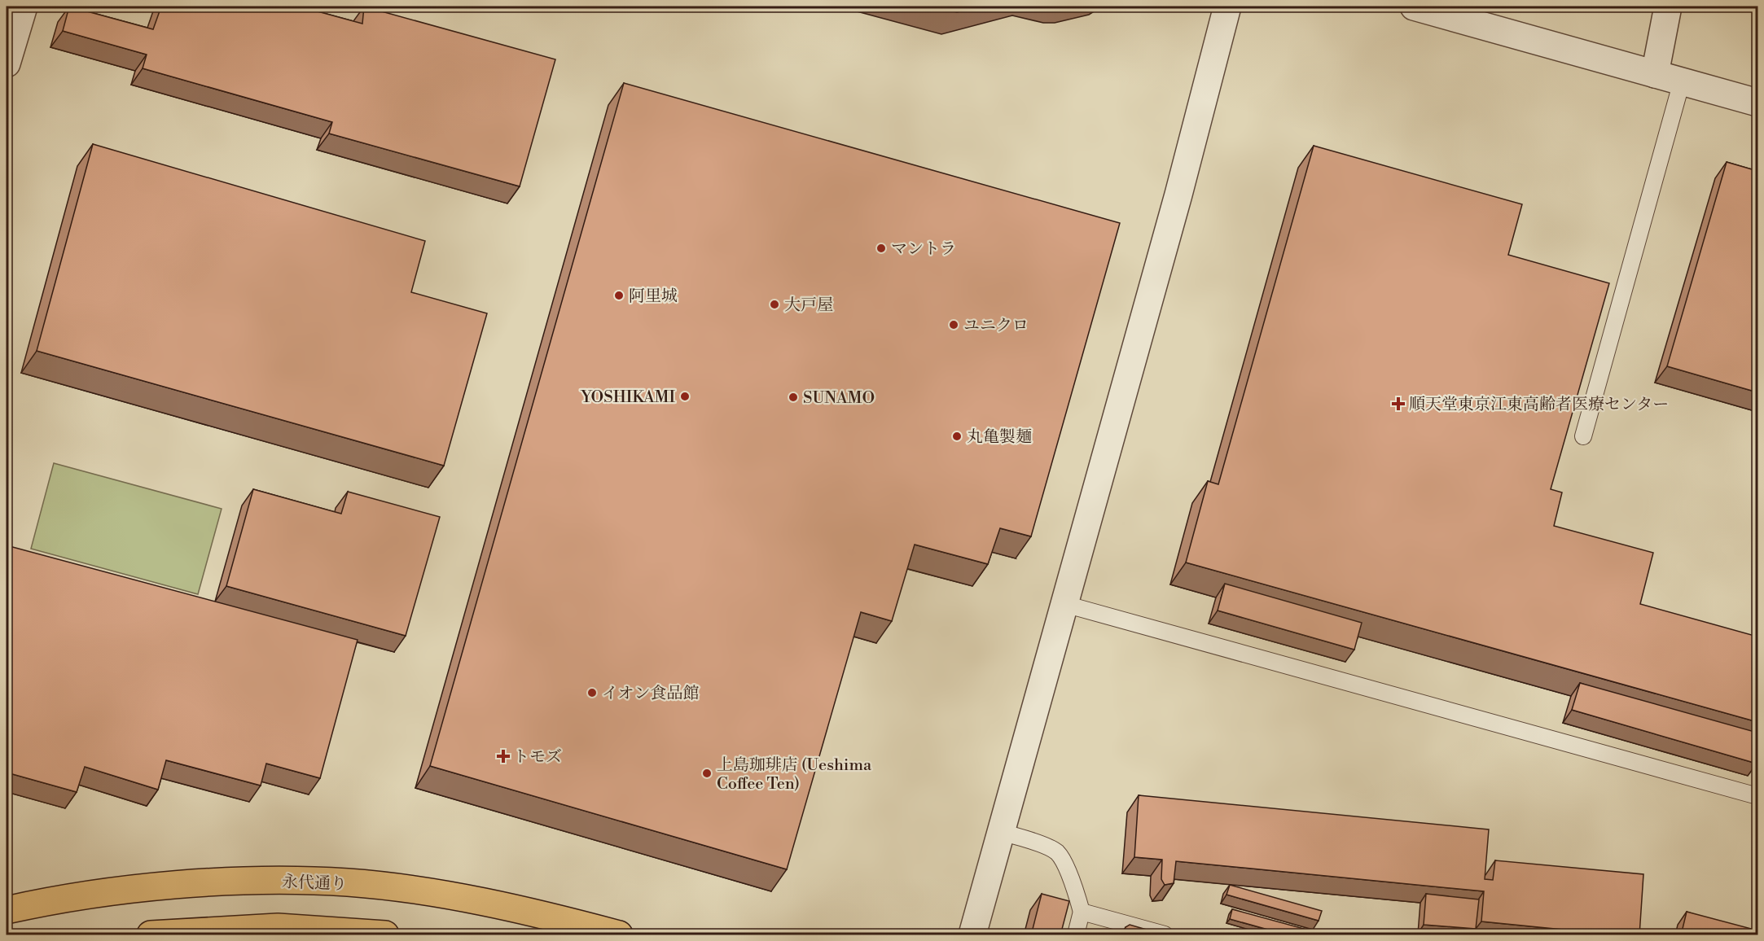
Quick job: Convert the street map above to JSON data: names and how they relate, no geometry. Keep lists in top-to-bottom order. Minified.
{"streets":{"main road":["永代通り"]},"places":{"other":["マントラ","阿里城","大戸屋","ユニクロ","YOSHIKAMI","SUNAMO","丸亀製麺","イオン食品館","上島珈琲店 (Ueshima Coffee Ten)"],"health":["順天堂東京江東高齢者医療センター","トモズ"]}}
